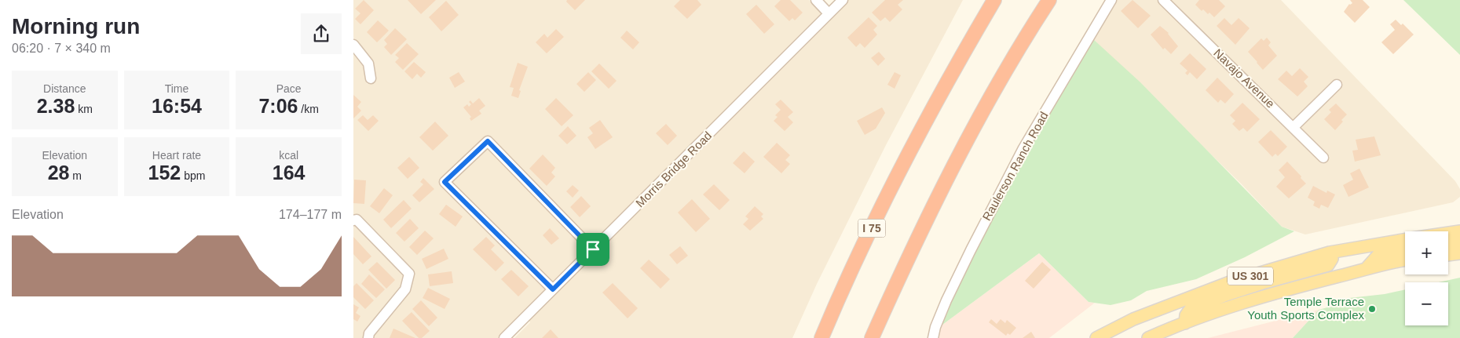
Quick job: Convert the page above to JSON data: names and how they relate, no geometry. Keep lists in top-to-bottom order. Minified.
{"streets":{"highway":["I 75"],"main road":["US 301"],"street":["Navajo Avenue","Raulerson Ranch Road","Morris Bridge Road"]},"places":["Temple Terrace Youth Sports Complex"],"page":{"heading":["Morning run","06:20 · 7 × 340 m"],"stats":[["Distance","2.38 km"],["Time","16:54"],["Pace","7:06 /km"],["Elevation","28 m"],["Heart rate","152 bpm"],["kcal","164"]],"chart":["Elevation","174–177 m"],"map_buttons":["+","−"]}}
